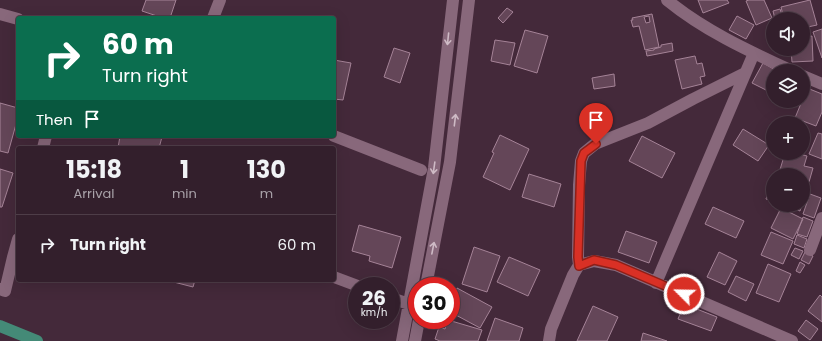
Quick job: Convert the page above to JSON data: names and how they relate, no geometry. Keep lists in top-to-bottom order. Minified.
{"page":{"map_buttons":["+","−"],"turn":["60 m","Turn right"],"then":"Then","eta":["15:18","Arrival","1","min","130","m"],"list":[{"name":"Turn right","value":"60 m"}],"speed":"26 km/h","limit":"30"}}
